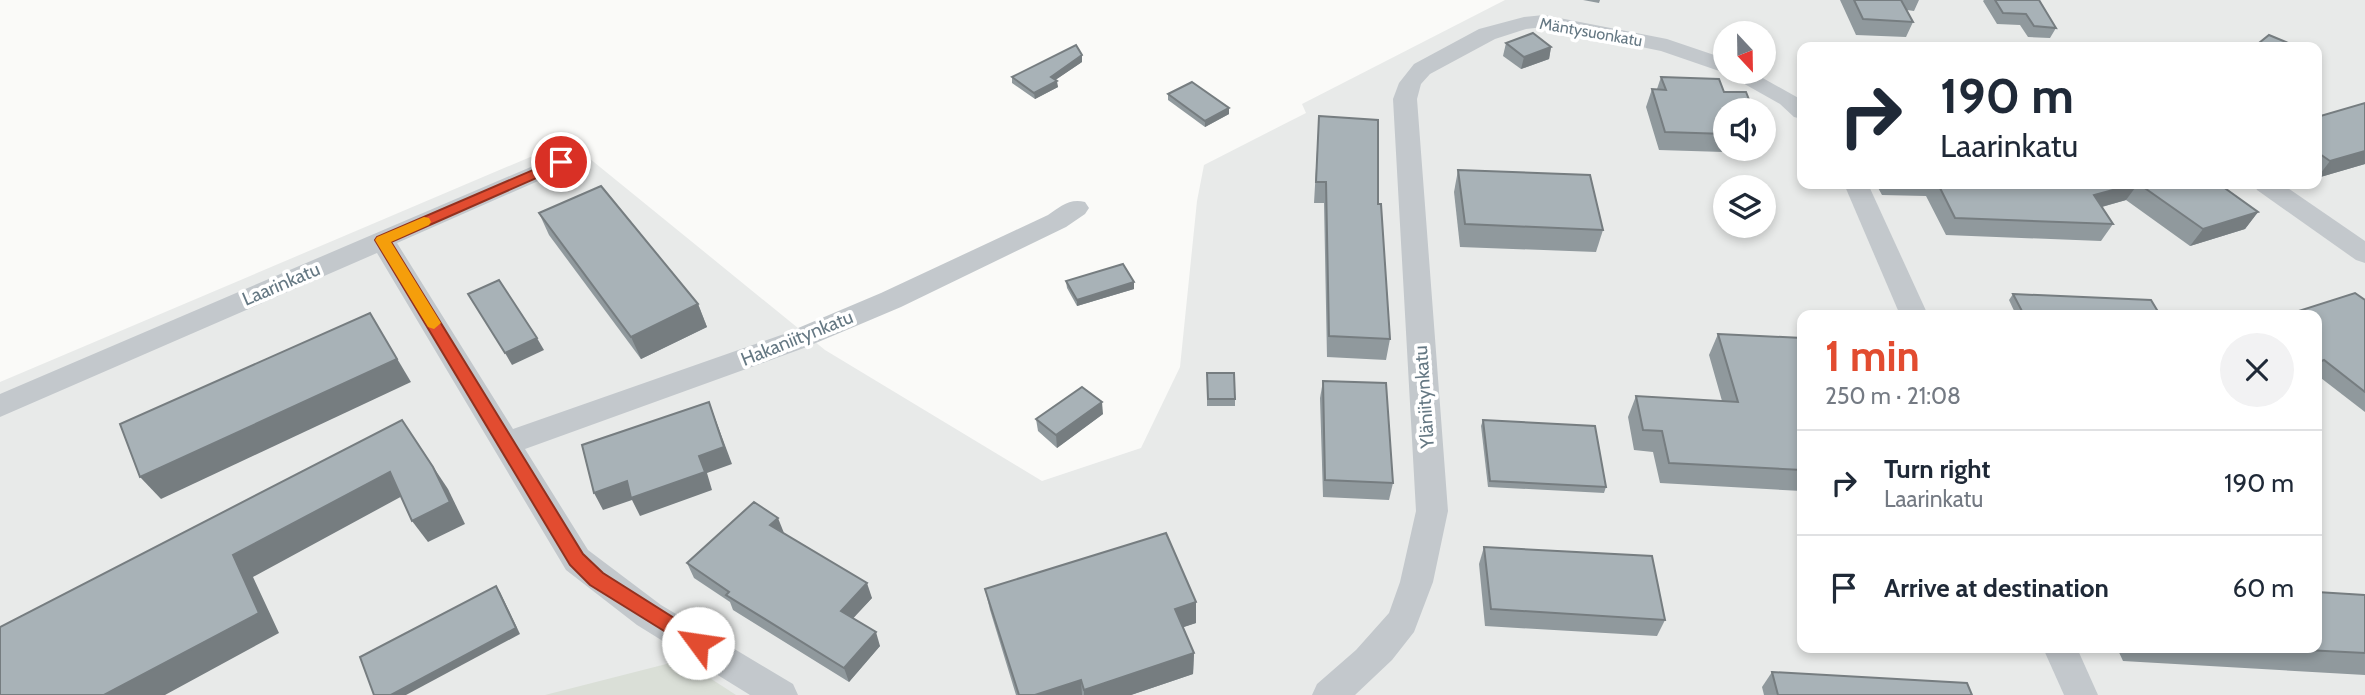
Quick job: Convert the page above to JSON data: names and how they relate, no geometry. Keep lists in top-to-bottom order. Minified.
{"streets":{"street":["Mäntysuonkatu","Laarinkatu","Hakaniitynkatu","Yläniitynkatu"]},"crossings":[["Mäntysuonkatu","Yläniitynkatu"]],"north":"bottom","page":{"turn":["190 m","Laarinkatu"],"heading":["1 min","250 m · 21:08"],"list":[{"name":"Turn right","note":"Laarinkatu","value":"190 m"},{"name":"Arrive at destination","value":"60 m"}]}}
